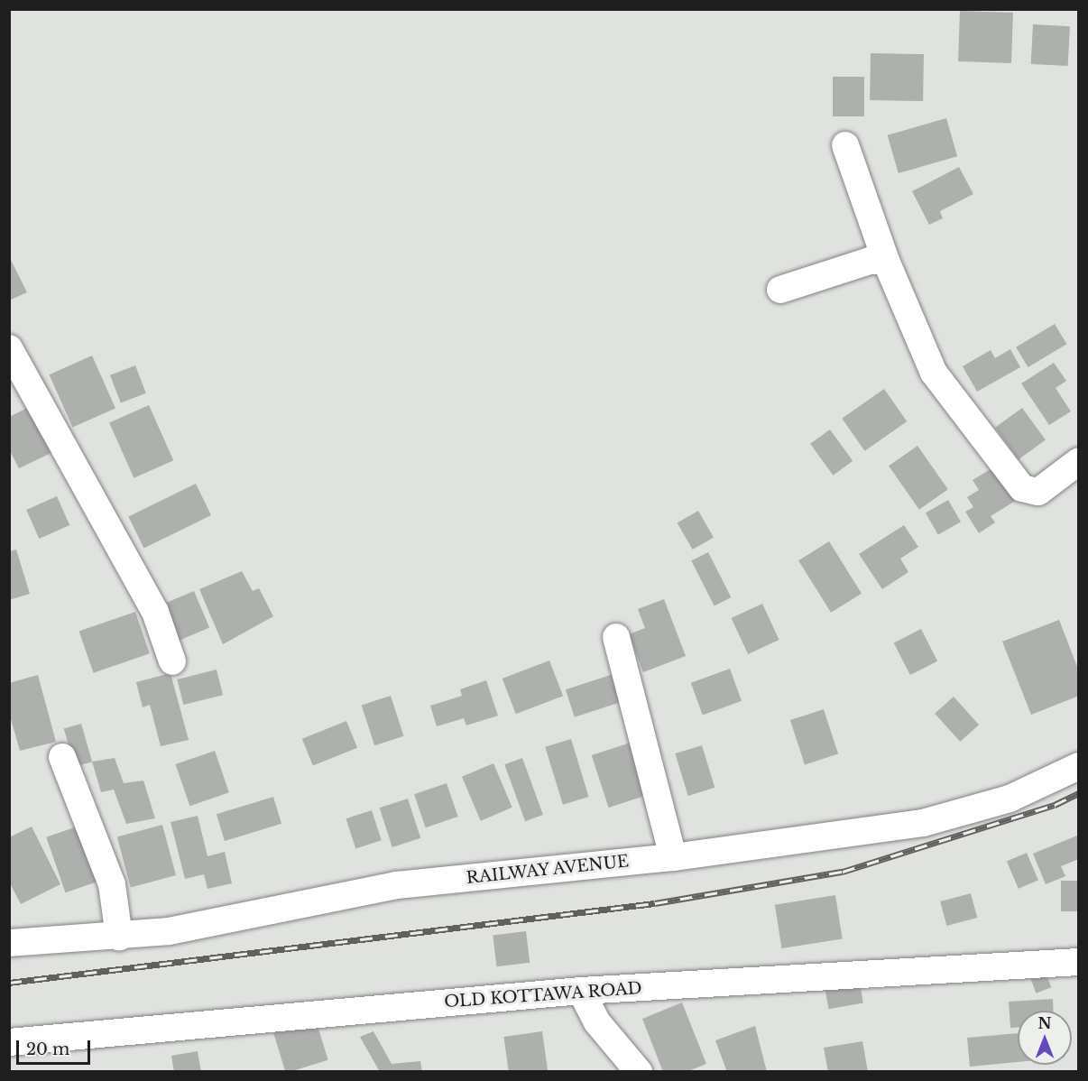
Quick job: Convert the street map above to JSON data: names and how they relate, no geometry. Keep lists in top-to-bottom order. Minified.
{"streets":{"street":["RAILWAY AVENUE","OLD KOTTAWA ROAD"]},"scale_bar":"20 m","north":"top"}
